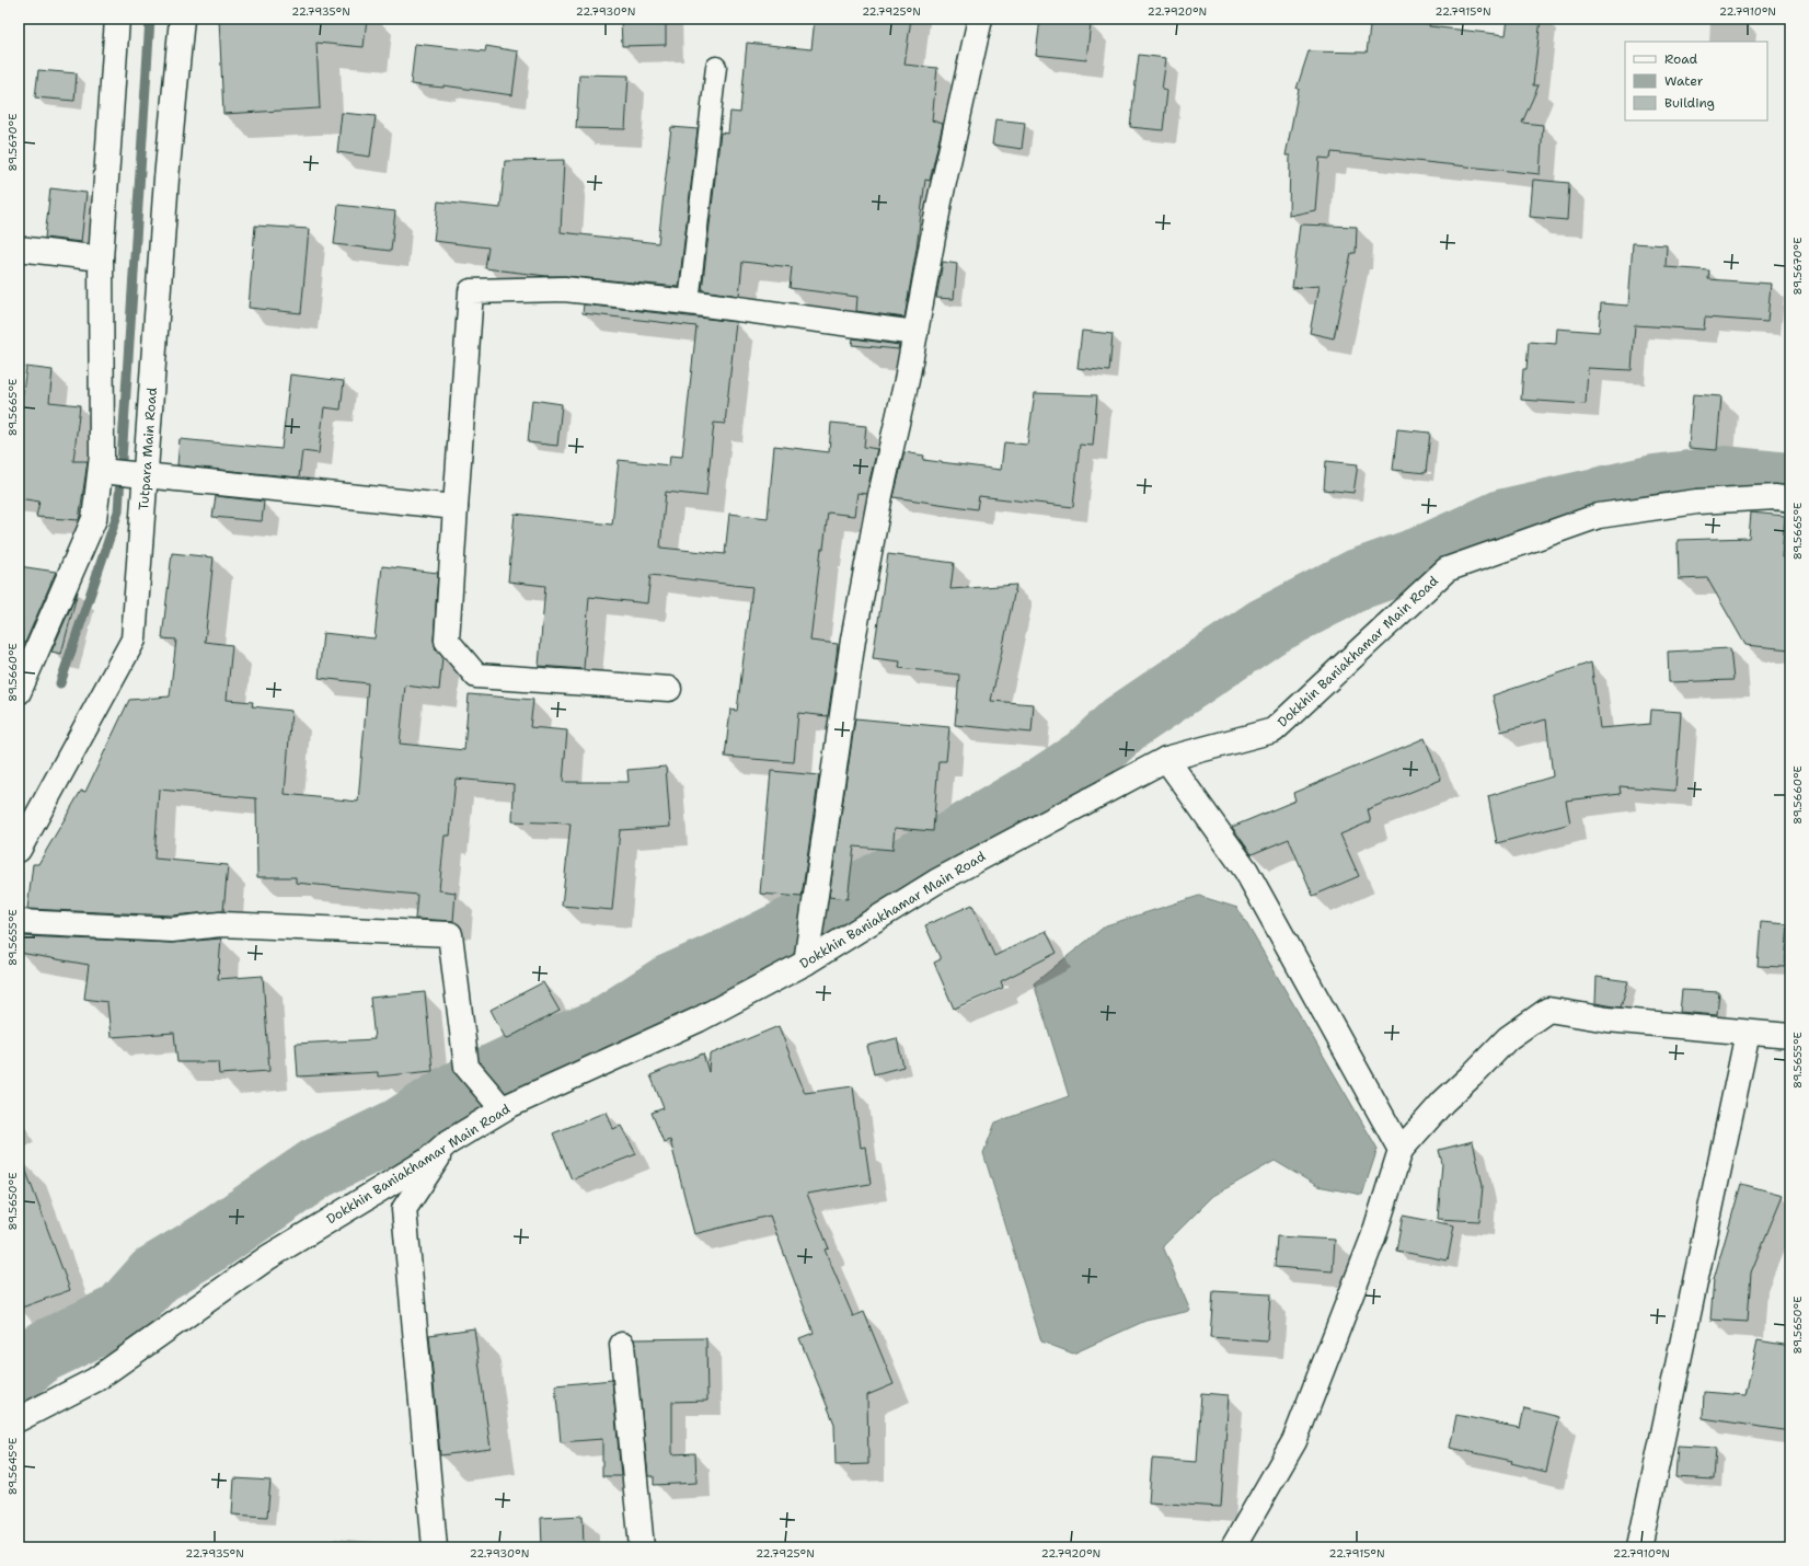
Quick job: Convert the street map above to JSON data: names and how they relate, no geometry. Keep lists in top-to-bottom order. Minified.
{"streets":{"street":["Tutpara Main Road","Dokkhin Baniakhamar Main Road"]},"legend":["Road","Water","Building"],"coordinates":["22.7935°N","22.7930°N","22.7925°N","22.7920°N","22.7915°N","22.7910°N","89.5670°E","89.5665°E","89.5660°E","89.5655°E","89.5650°E","89.5645°E"]}
